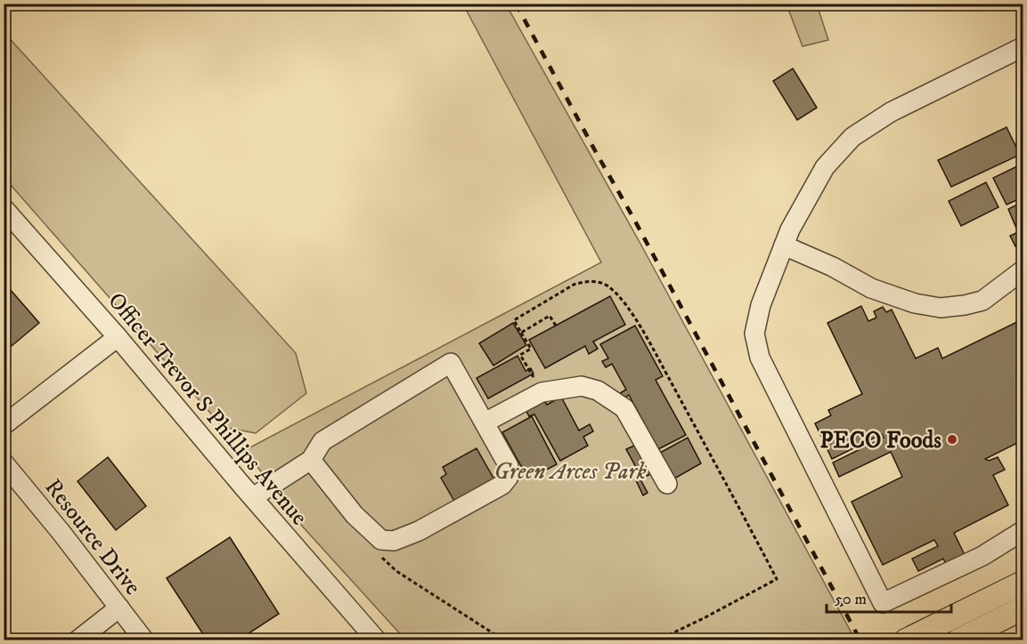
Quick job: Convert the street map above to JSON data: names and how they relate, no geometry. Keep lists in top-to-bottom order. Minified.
{"streets":{"street":["Officer Trevor S Phillips Avenue","Resource Drive"]},"parks":["Green Arces Park"],"places":["PECO Foods"],"scale_bar":"50 m"}
